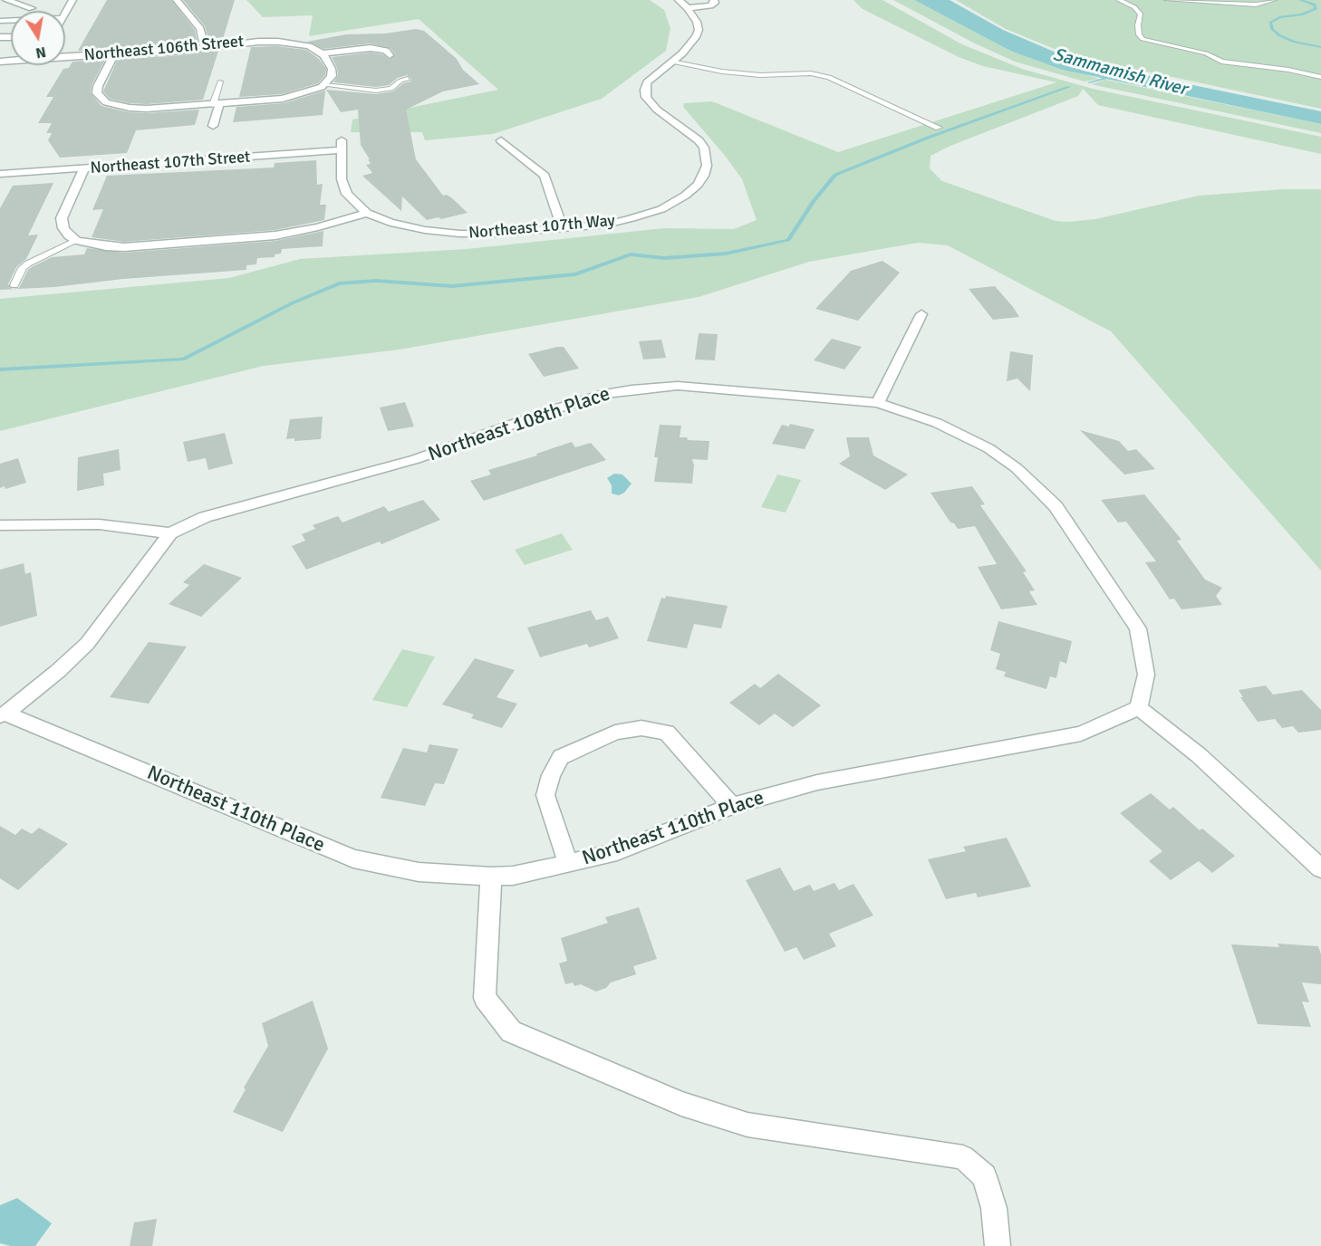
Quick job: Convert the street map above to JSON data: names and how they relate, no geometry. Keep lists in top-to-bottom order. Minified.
{"streets":{"street":["Northeast 106th Street","Northeast 107th Street","Northeast 107th Way","Northeast 108th Place","Northeast 110th Place"]},"crossings":[["Northeast 107th Street","Northeast 107th Way"],["Northeast 108th Place","Northeast 110th Place"]],"water":["Sammamish River"],"north":"bottom"}
